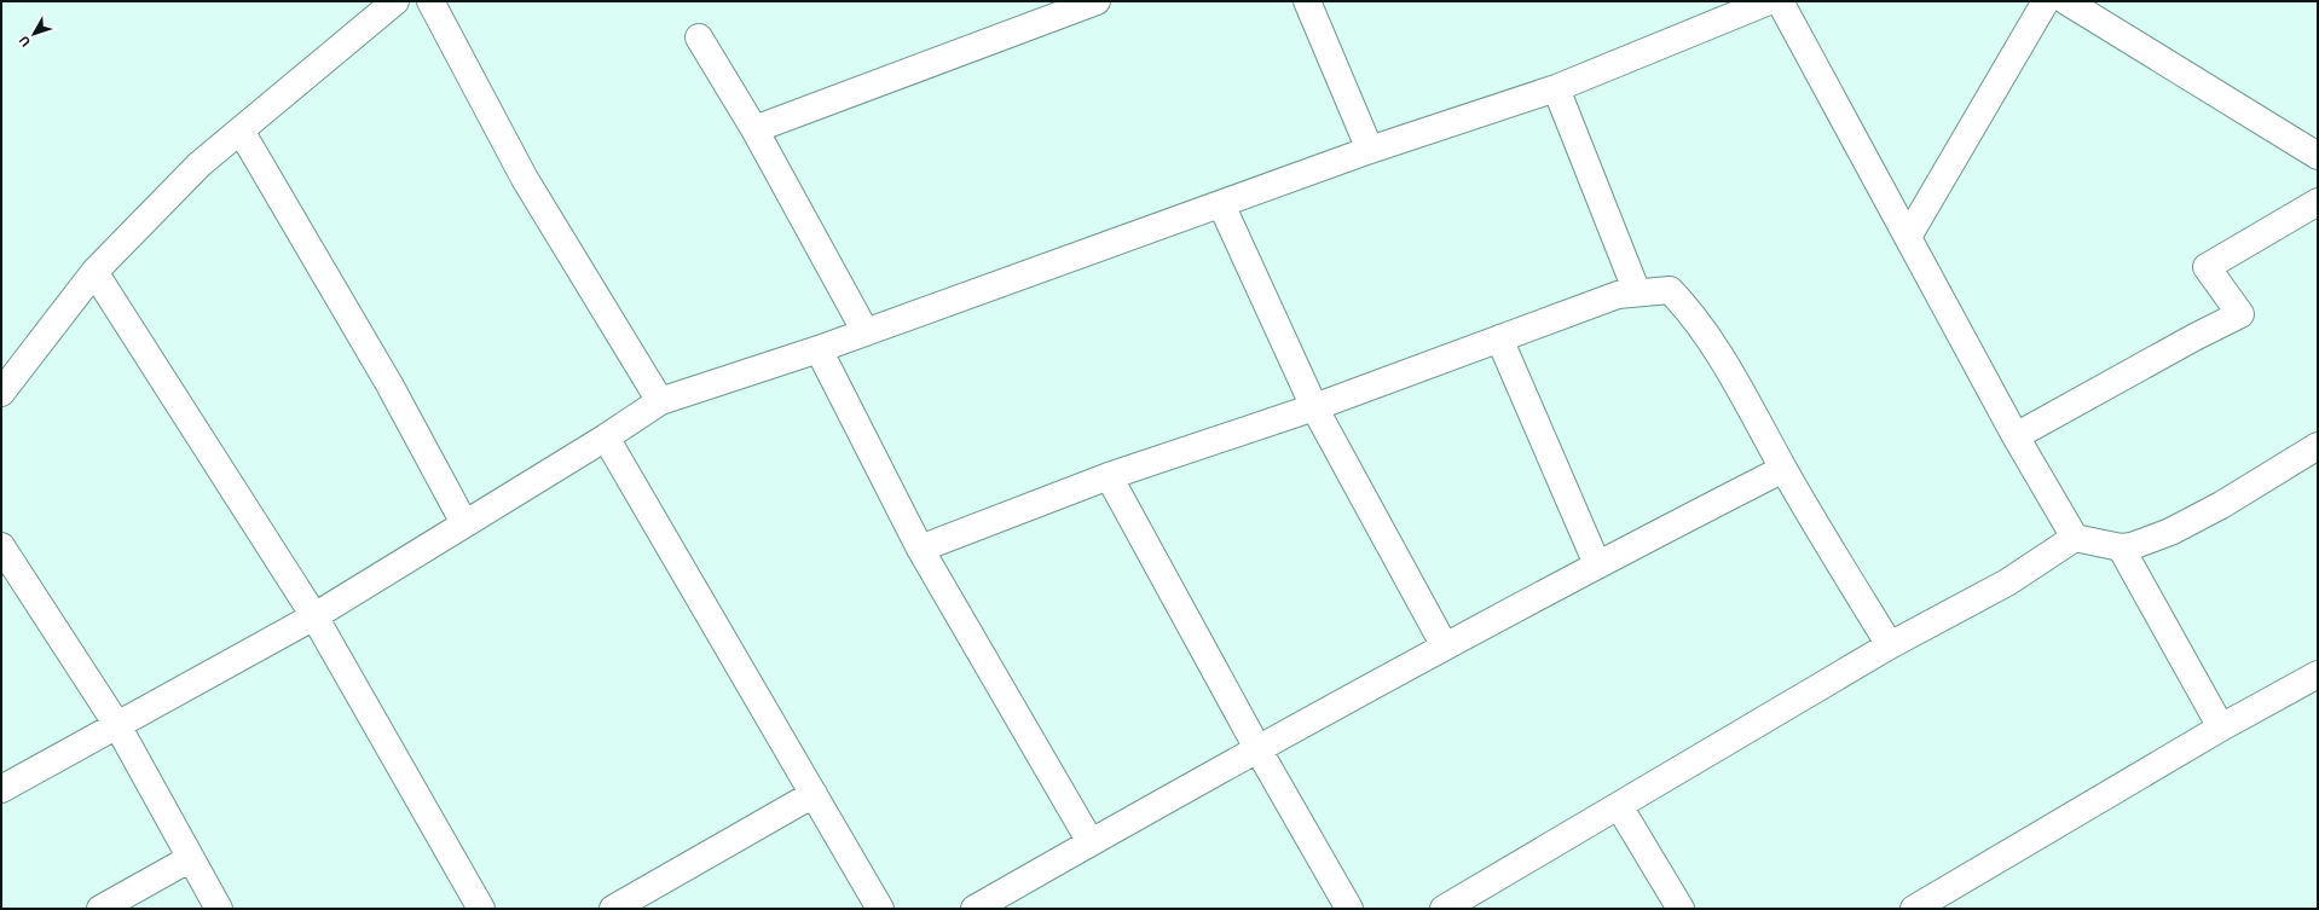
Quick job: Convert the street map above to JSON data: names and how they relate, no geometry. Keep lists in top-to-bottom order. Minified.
{"north":"bottom left"}
